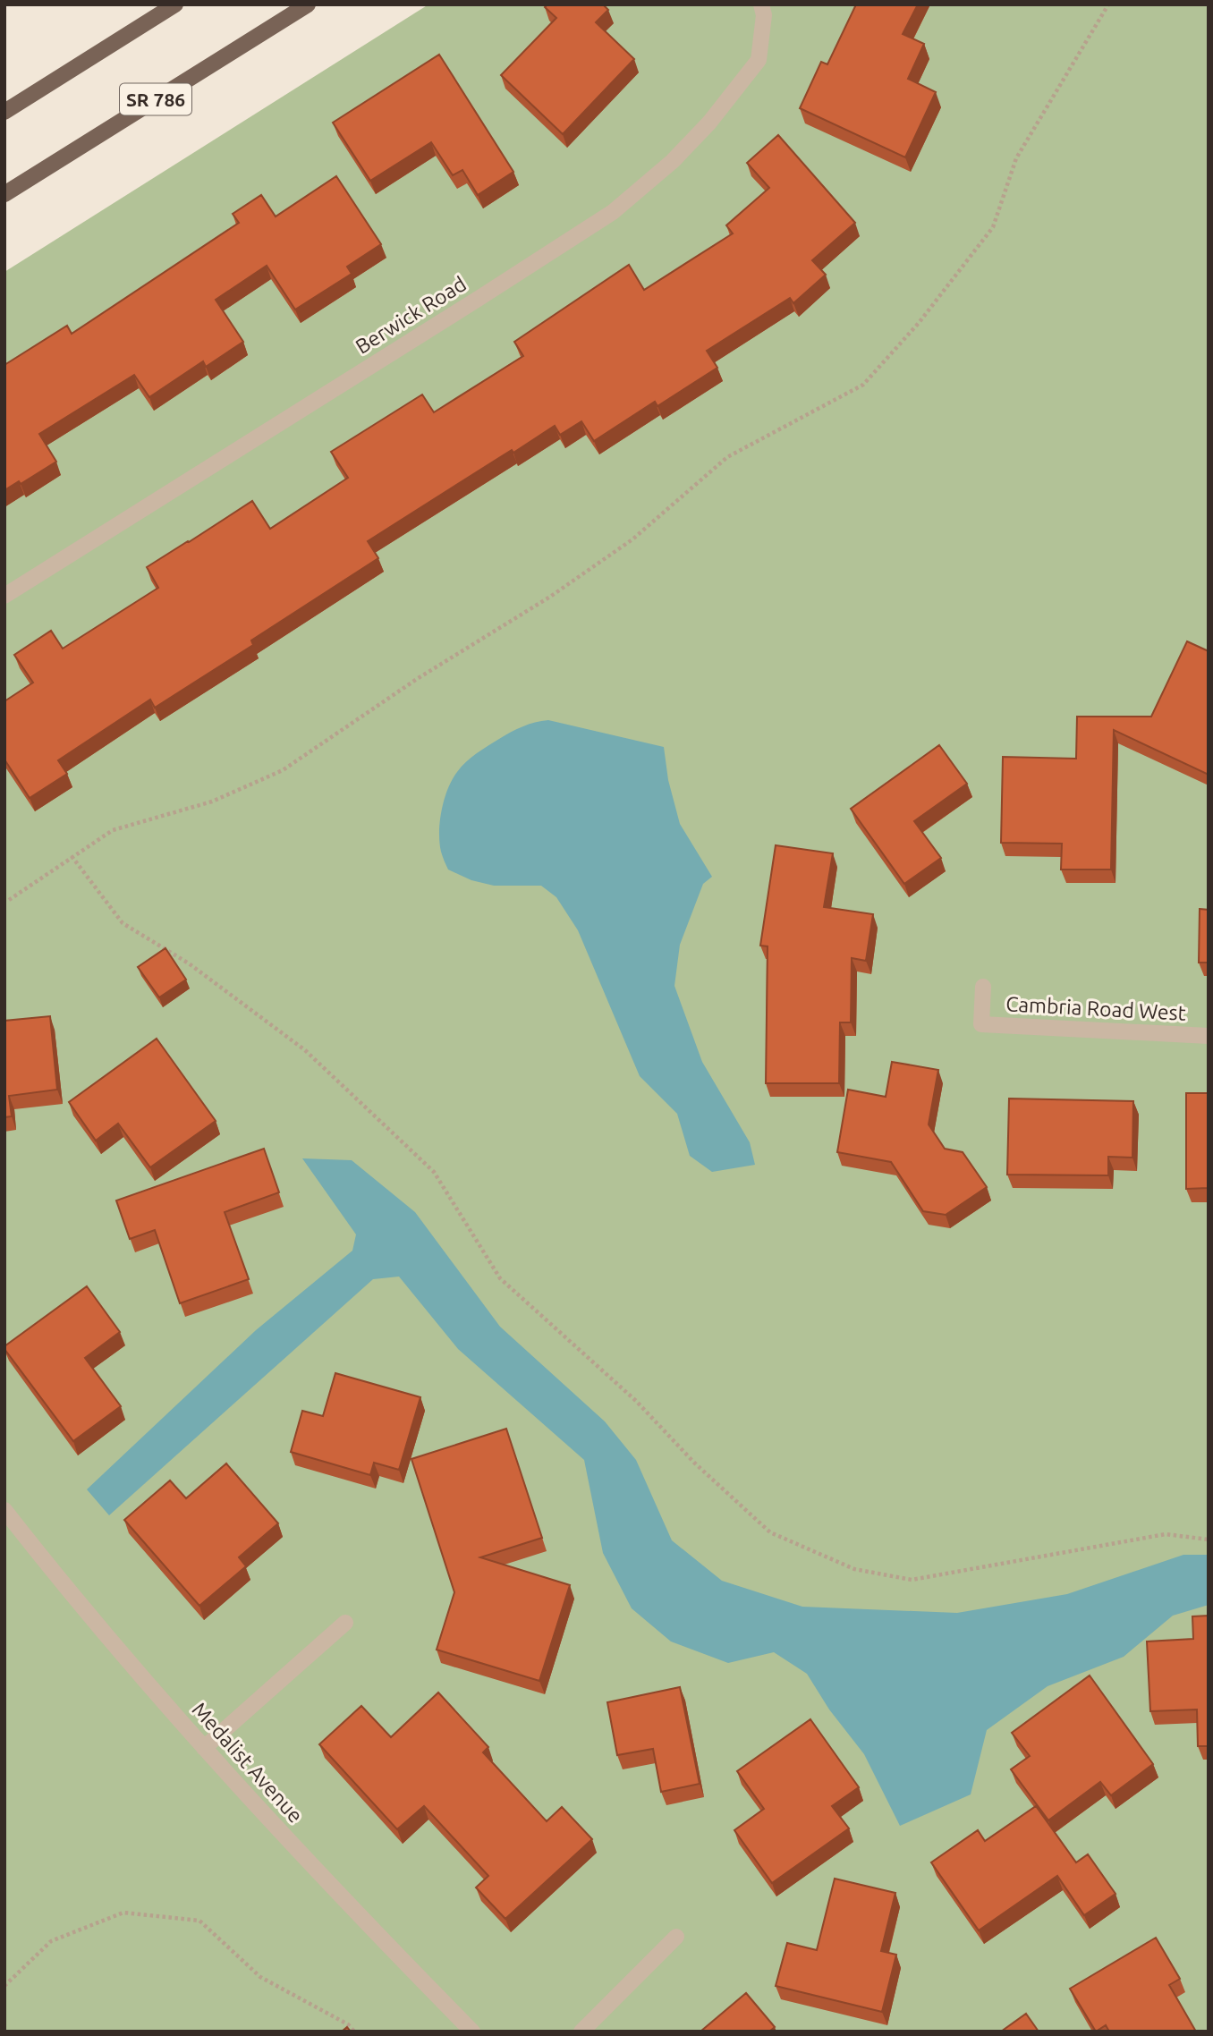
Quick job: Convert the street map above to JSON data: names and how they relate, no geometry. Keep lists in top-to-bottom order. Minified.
{"streets":{"main road":["SR 786"],"street":["Berwick Road","Cambria Road West","Medalist Avenue"]}}
